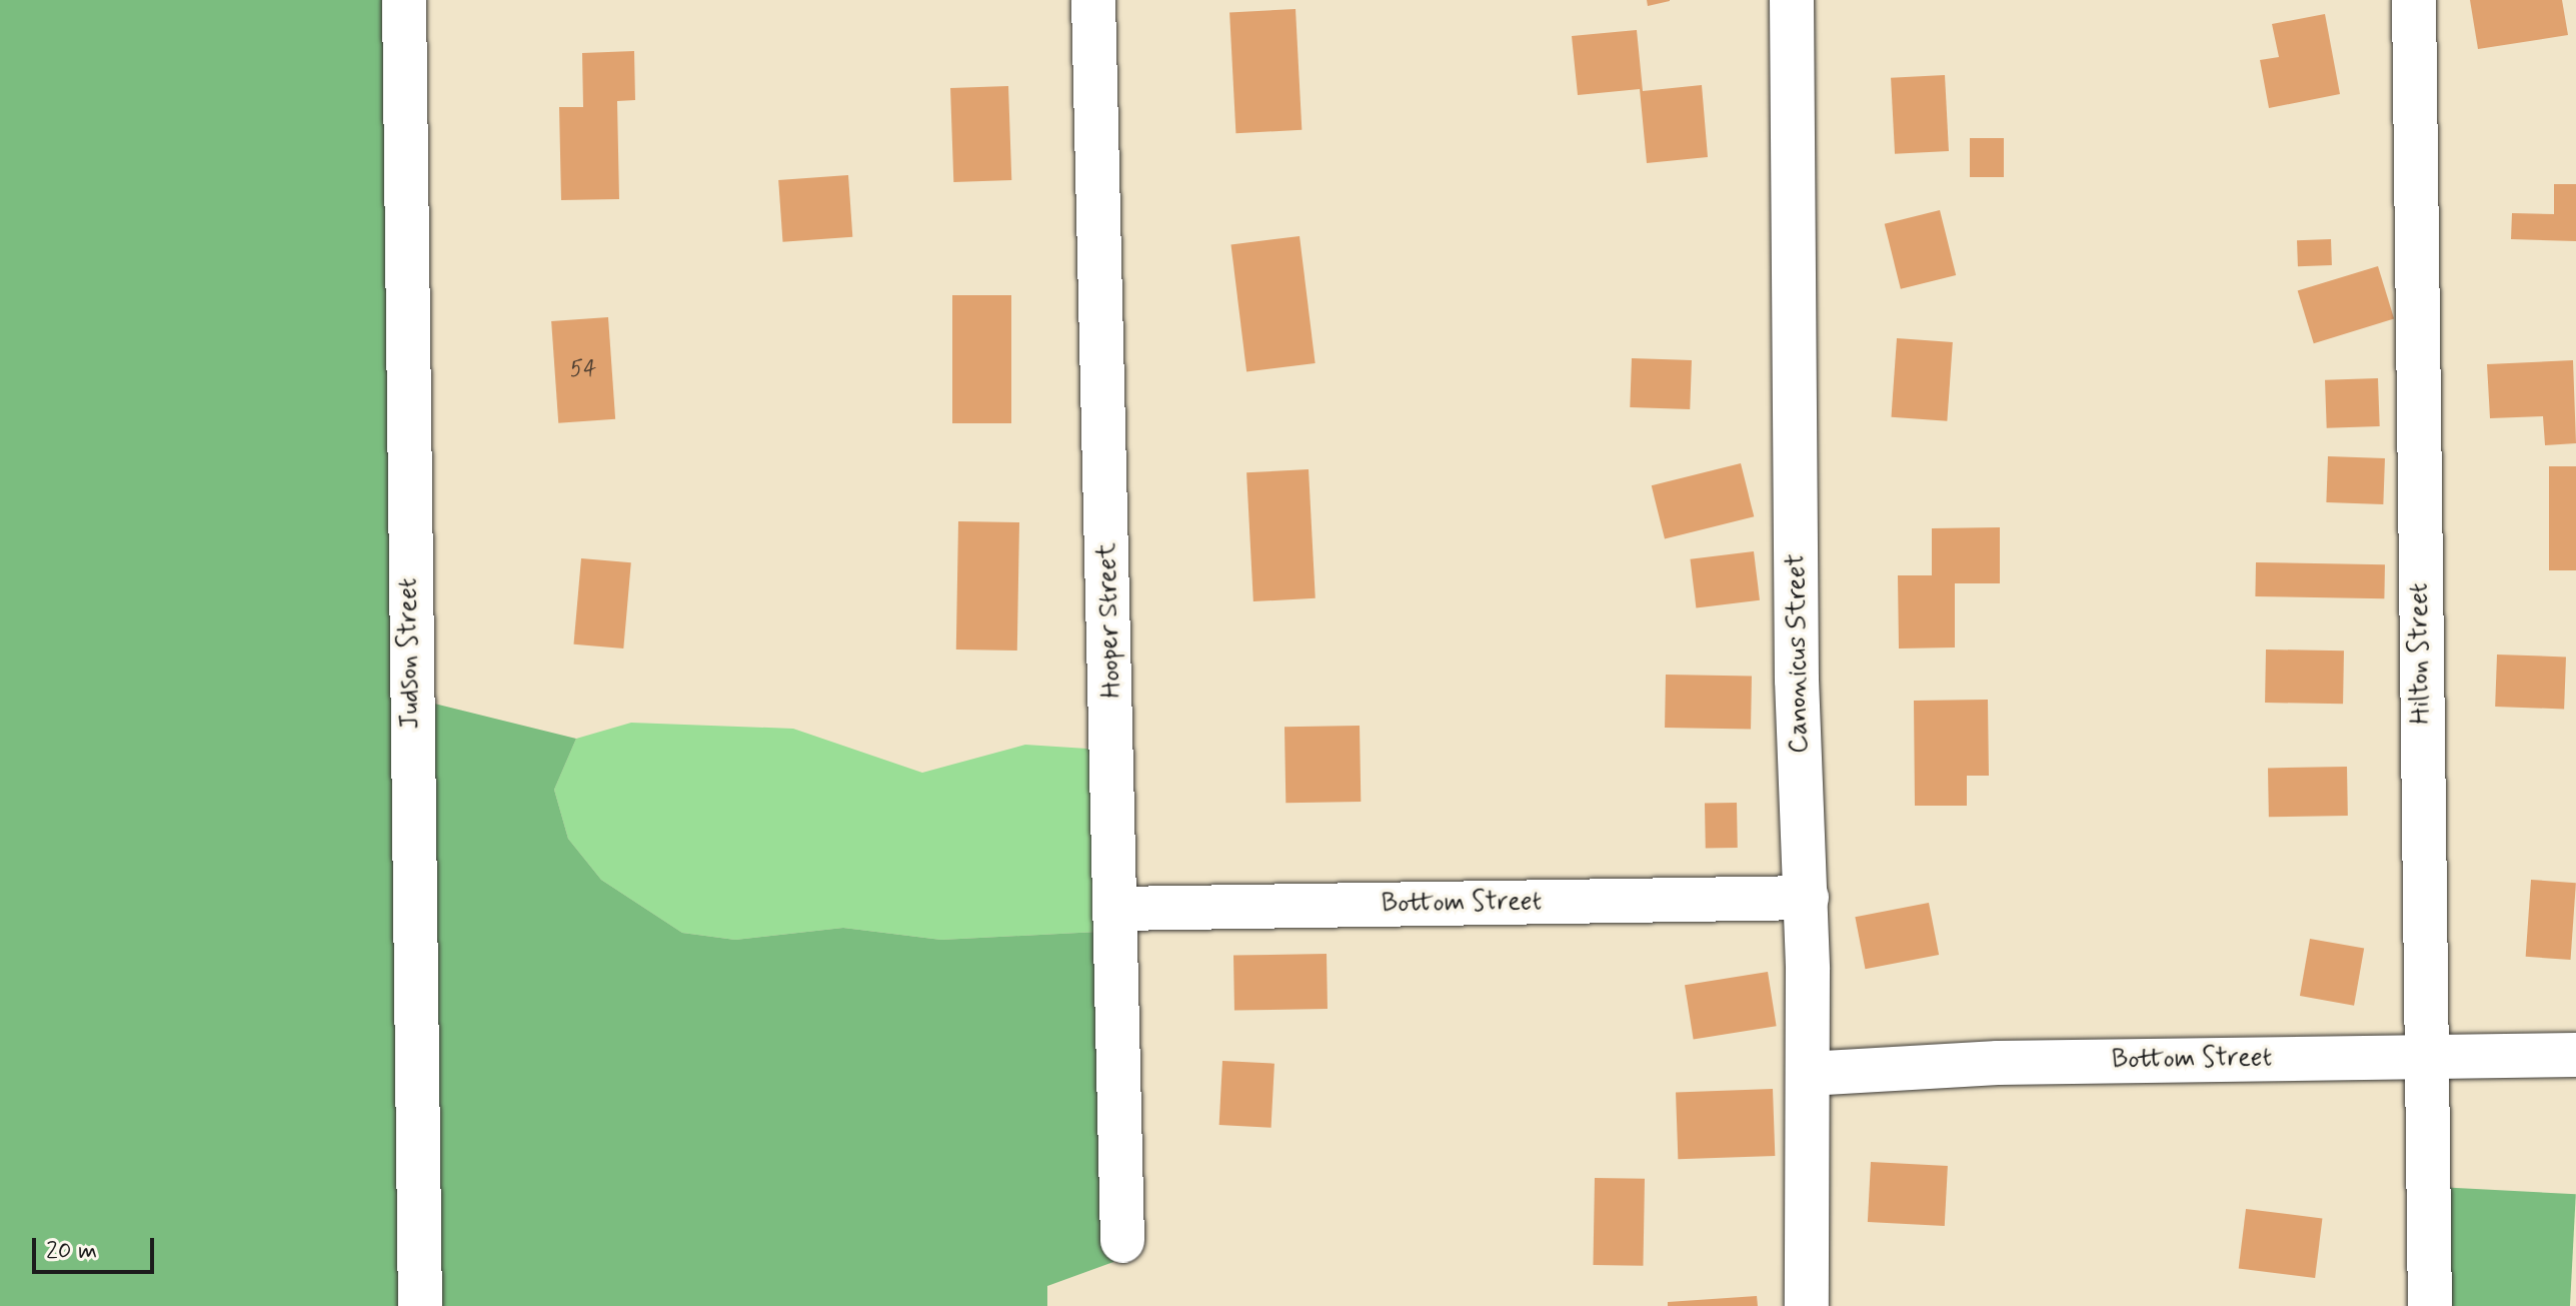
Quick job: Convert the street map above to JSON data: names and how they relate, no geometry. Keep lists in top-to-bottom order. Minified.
{"streets":{"street":["Hooper Street","Judson Street","Canonicus Street","Hilton Street","Bottom Street"]},"crossings":[["Hooper Street","Bottom Street"],["Canonicus Street","Bottom Street"],["Hilton Street","Bottom Street"]],"house_numbers":["54"],"scale_bar":"20 m"}
